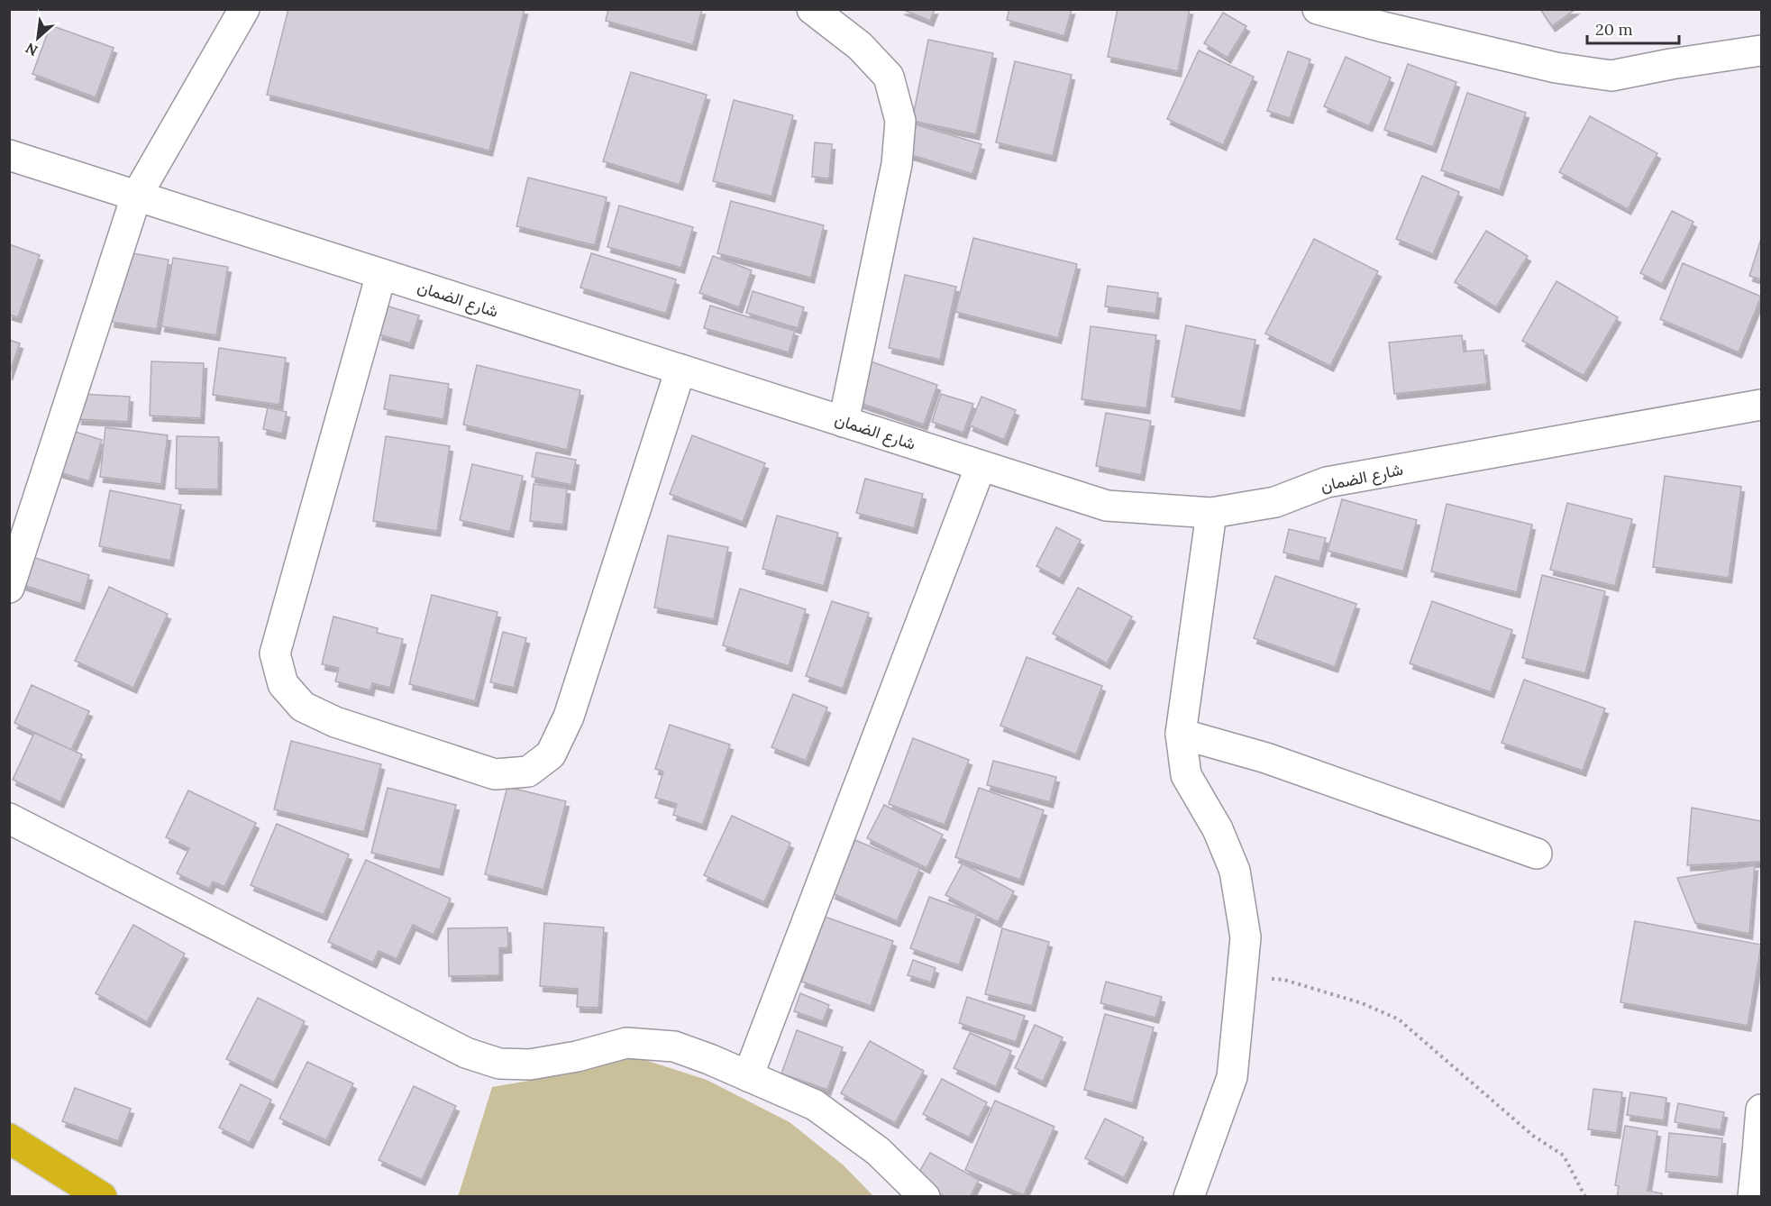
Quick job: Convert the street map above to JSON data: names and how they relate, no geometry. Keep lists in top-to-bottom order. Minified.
{"streets":{"street":["شارع الضمان"]},"scale_bar":"20 m","north":"bottom left"}
